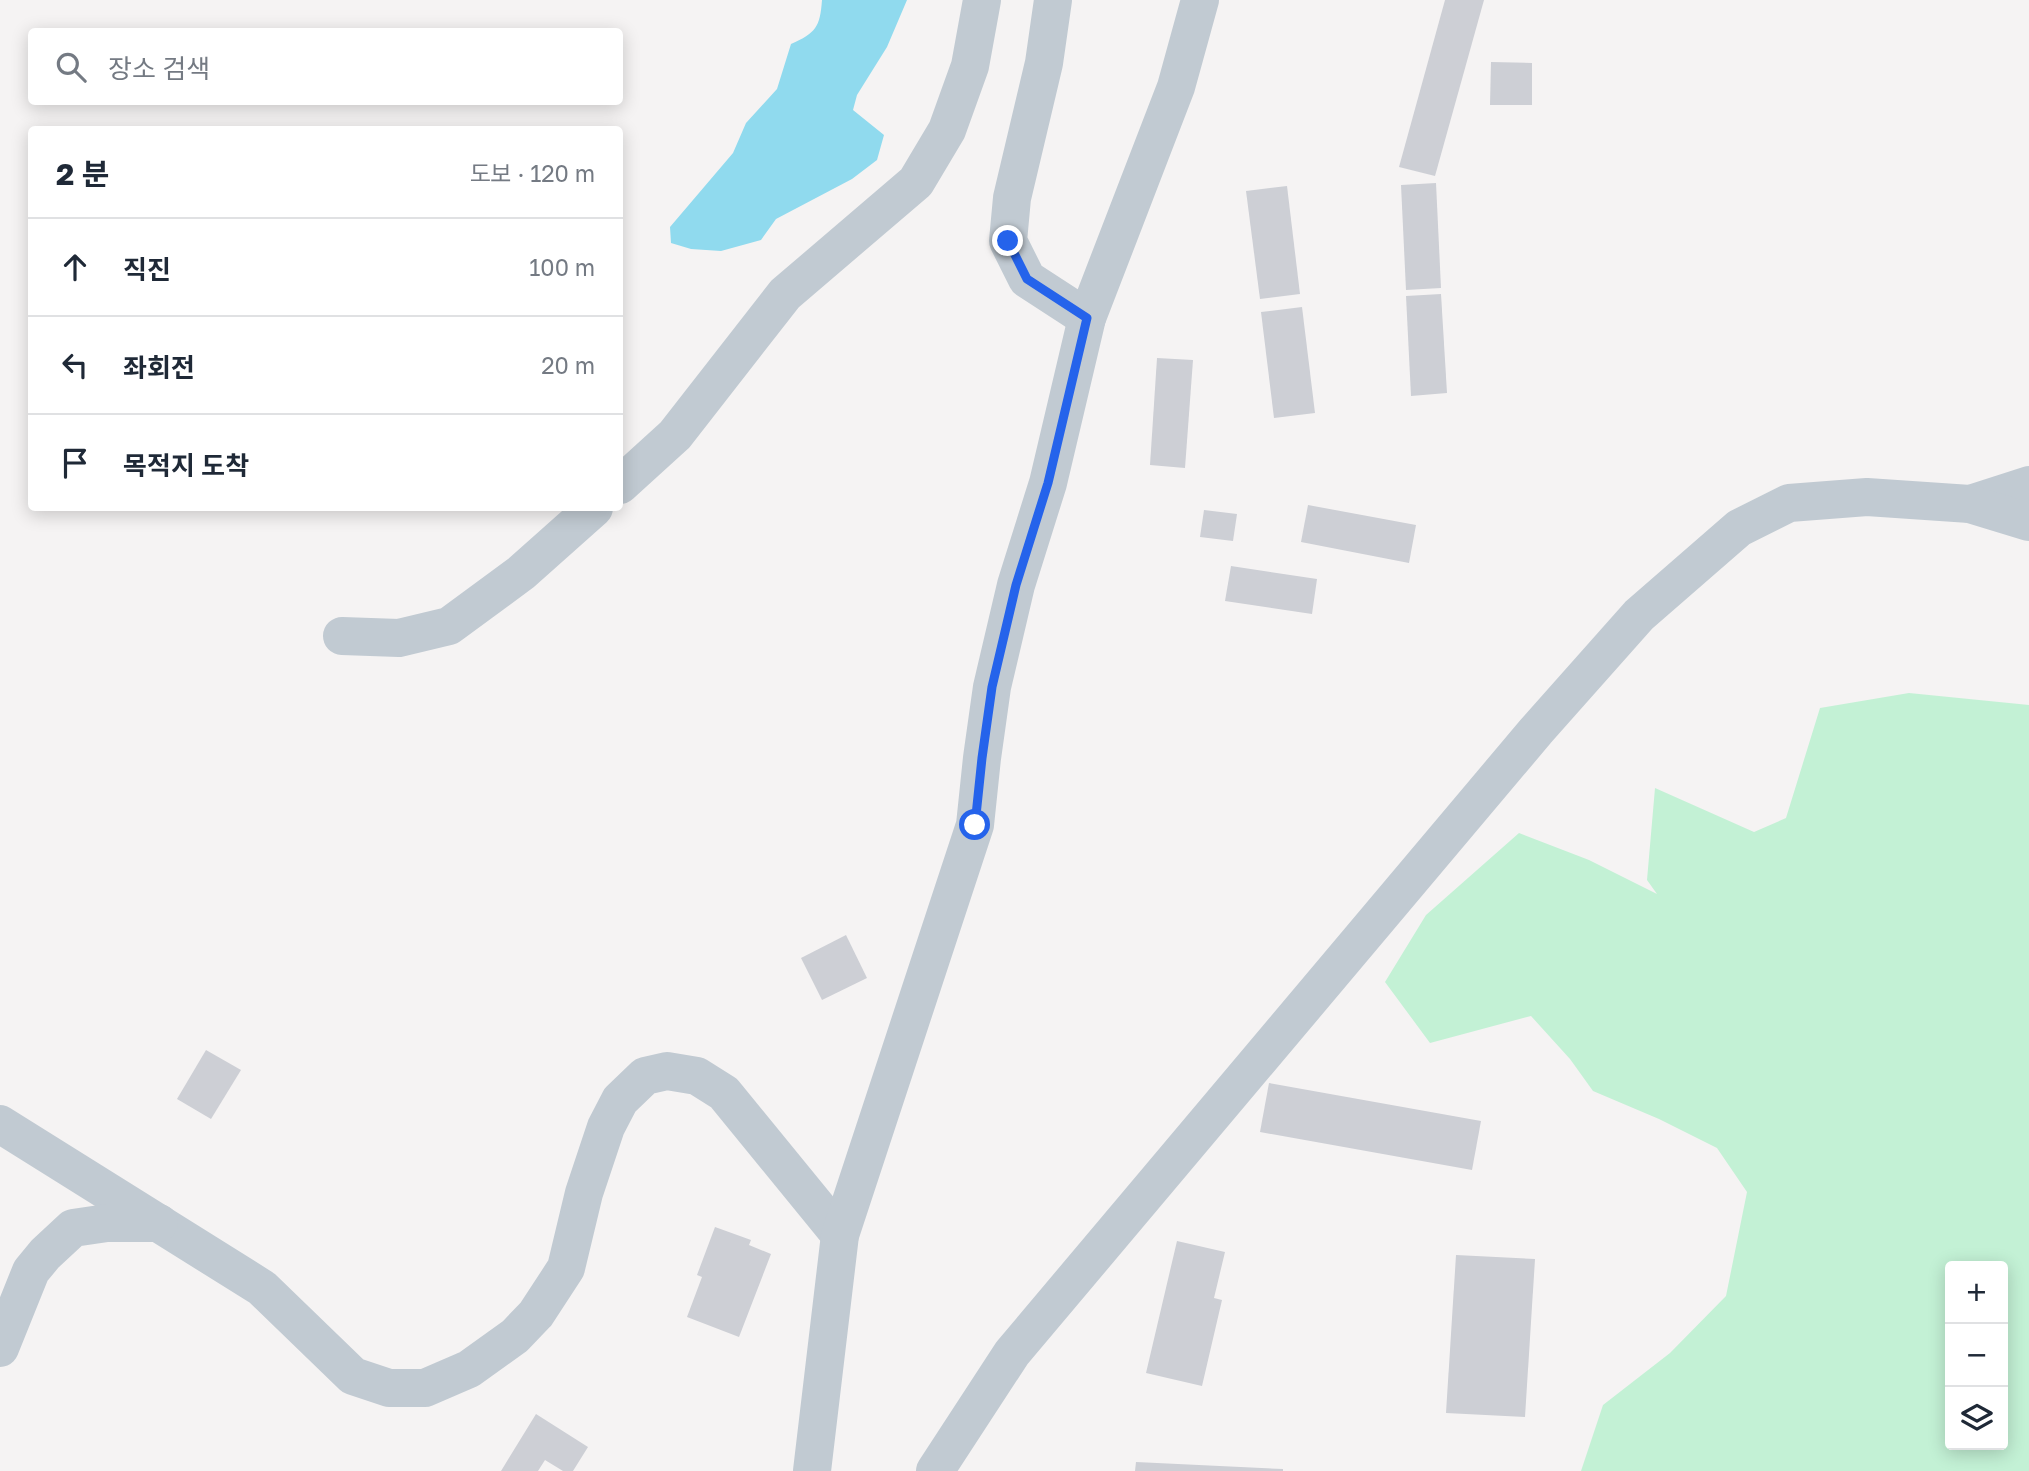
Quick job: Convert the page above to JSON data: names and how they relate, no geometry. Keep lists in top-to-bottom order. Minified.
{"page":{"search":"장소 검색","heading":["2 분","도보 · 120 m"],"list":[["직진","100 m"],["좌회전","20 m"],"목적지 도착"],"map_buttons":["+","−"]}}
